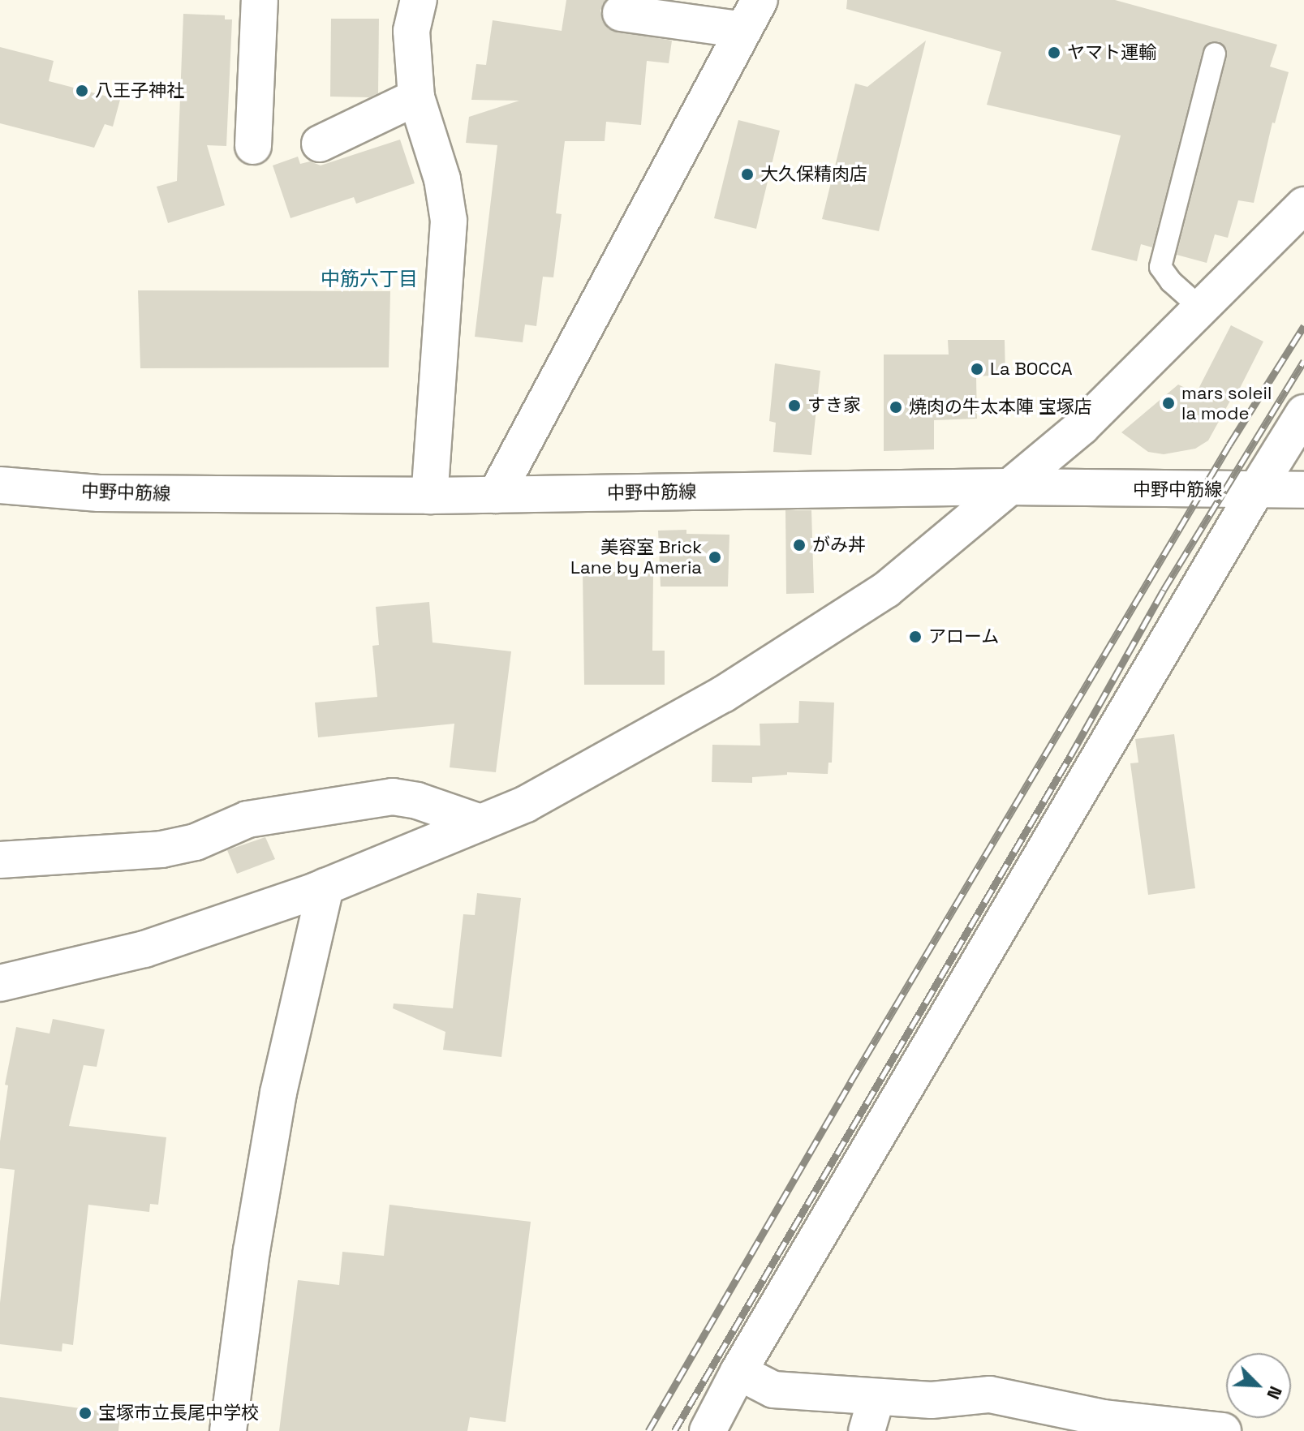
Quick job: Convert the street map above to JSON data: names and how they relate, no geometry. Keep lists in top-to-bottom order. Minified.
{"streets":{"street":["中野中筋線"]},"districts":["中筋六丁目"],"places":["ヤマト運輸","八王子神社","大久保精肉店","La BOCCA","mars soleil la mode","すき家","焼肉の牛太本陣 宝塚店","がみ丼","美容室 Brick Lane by Ameria","アローム","宝塚市立長尾中学校"],"north":"bottom right"}
